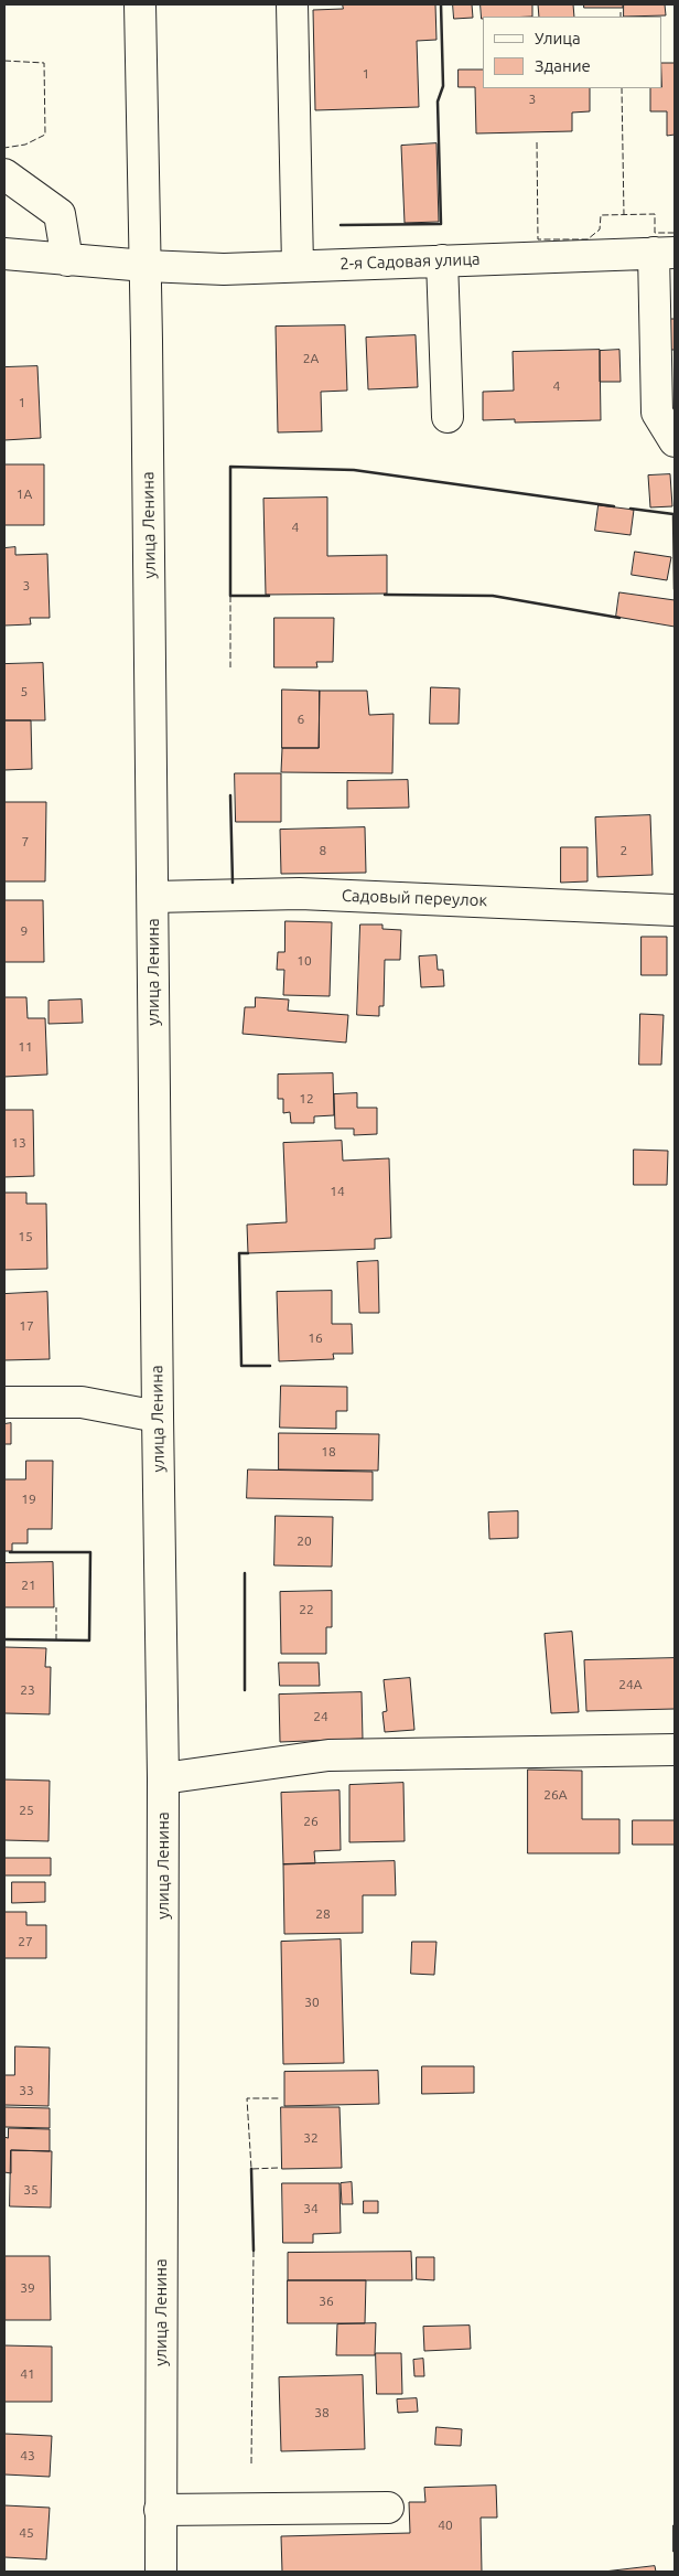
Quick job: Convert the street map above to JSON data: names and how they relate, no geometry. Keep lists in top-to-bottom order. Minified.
{"streets":{"main road":["2-я Садовая улица","улица Ленина","Садовый переулок"]},"crossings":[["2-я Садовая улица","улица Ленина"],["улица Ленина","Садовый переулок"]],"house_numbers":["1","3","2А","4","1","1А","4","3","5","6","7","8","2","9","10","11","12","13","14","15","17","16","18","19","20","21","22","24А","23","24","26А","25","26","28","27","30","33","32","35","34","39","36","41","38","43","40","45"],"legend":["Улица","Здание"]}
